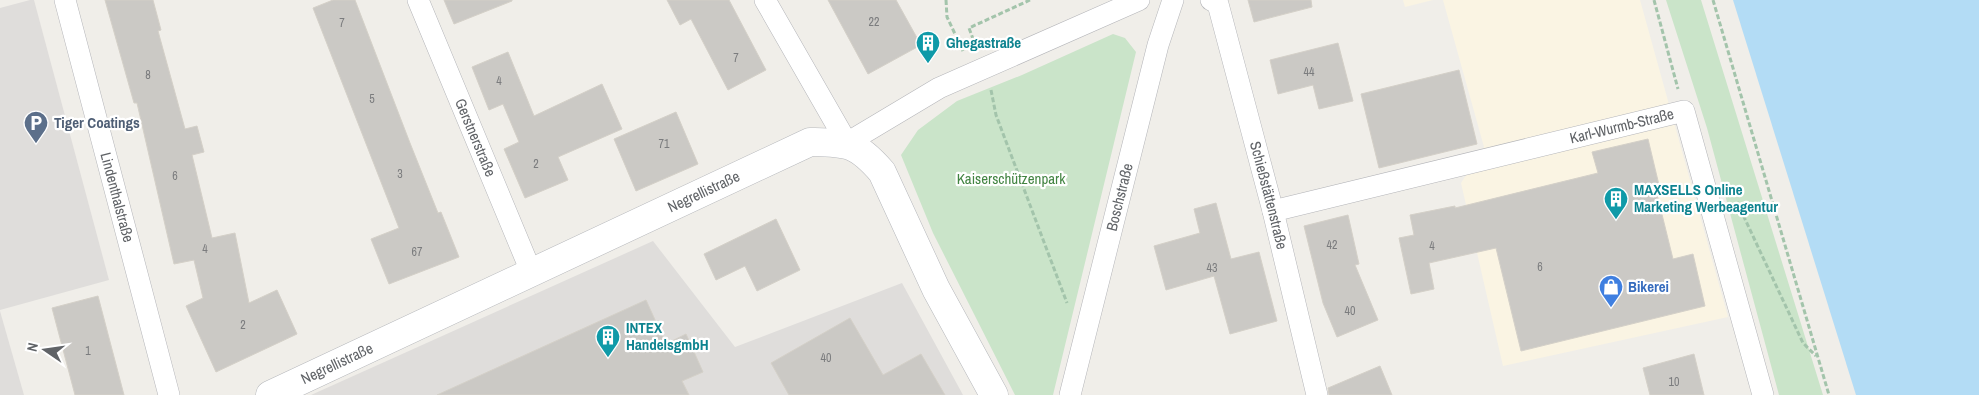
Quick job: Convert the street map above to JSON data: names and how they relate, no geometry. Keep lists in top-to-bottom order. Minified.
{"streets":{"main road":["Negrellistraße"],"street":["Karl-Wurmb-Straße","Gerstnerstraße","Schießstättenstraße","Lindenthalstraße","Boschstraße"]},"crossings":[["Karl-Wurmb-Straße","Schießstättenstraße"],["Gerstnerstraße","Negrellistraße"]],"parks":["Kaiserschützenpark"],"places":{"building":["Ghegastraße","MAXSELLS Online Marketing Werbeagentur","INTEX HandelsgmbH"],"parking":["Tiger Coatings"],"shop":["Bikerei"]},"house_numbers":["22","7","7","44","8","4","5","71","2","3","6","42","4","4","67","6","43","40","2","1","40","10"],"north":"left"}
